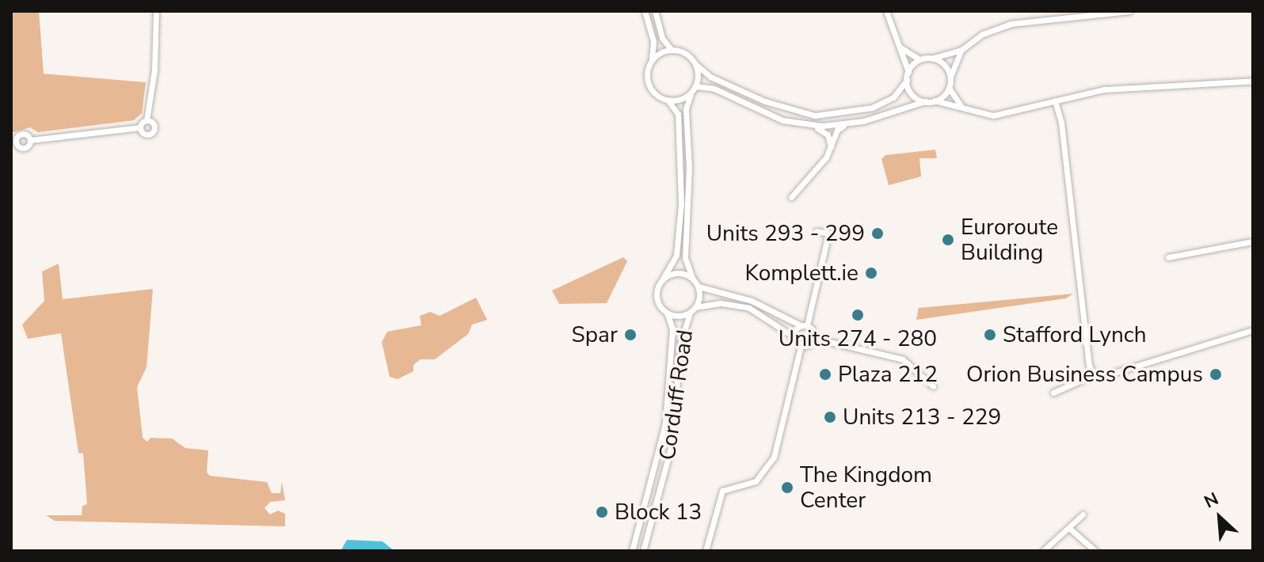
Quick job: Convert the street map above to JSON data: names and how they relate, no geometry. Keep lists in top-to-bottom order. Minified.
{"streets":{"street":["Corduff Road"]},"places":["Units 293 - 299","Euroroute Building","Komplett.ie","Units 274 - 280","Spar","Stafford Lynch","Plaza 212","Orion Business Campus","Units 213 - 229","The Kingdom Center","Block 13"],"north":"top left"}
